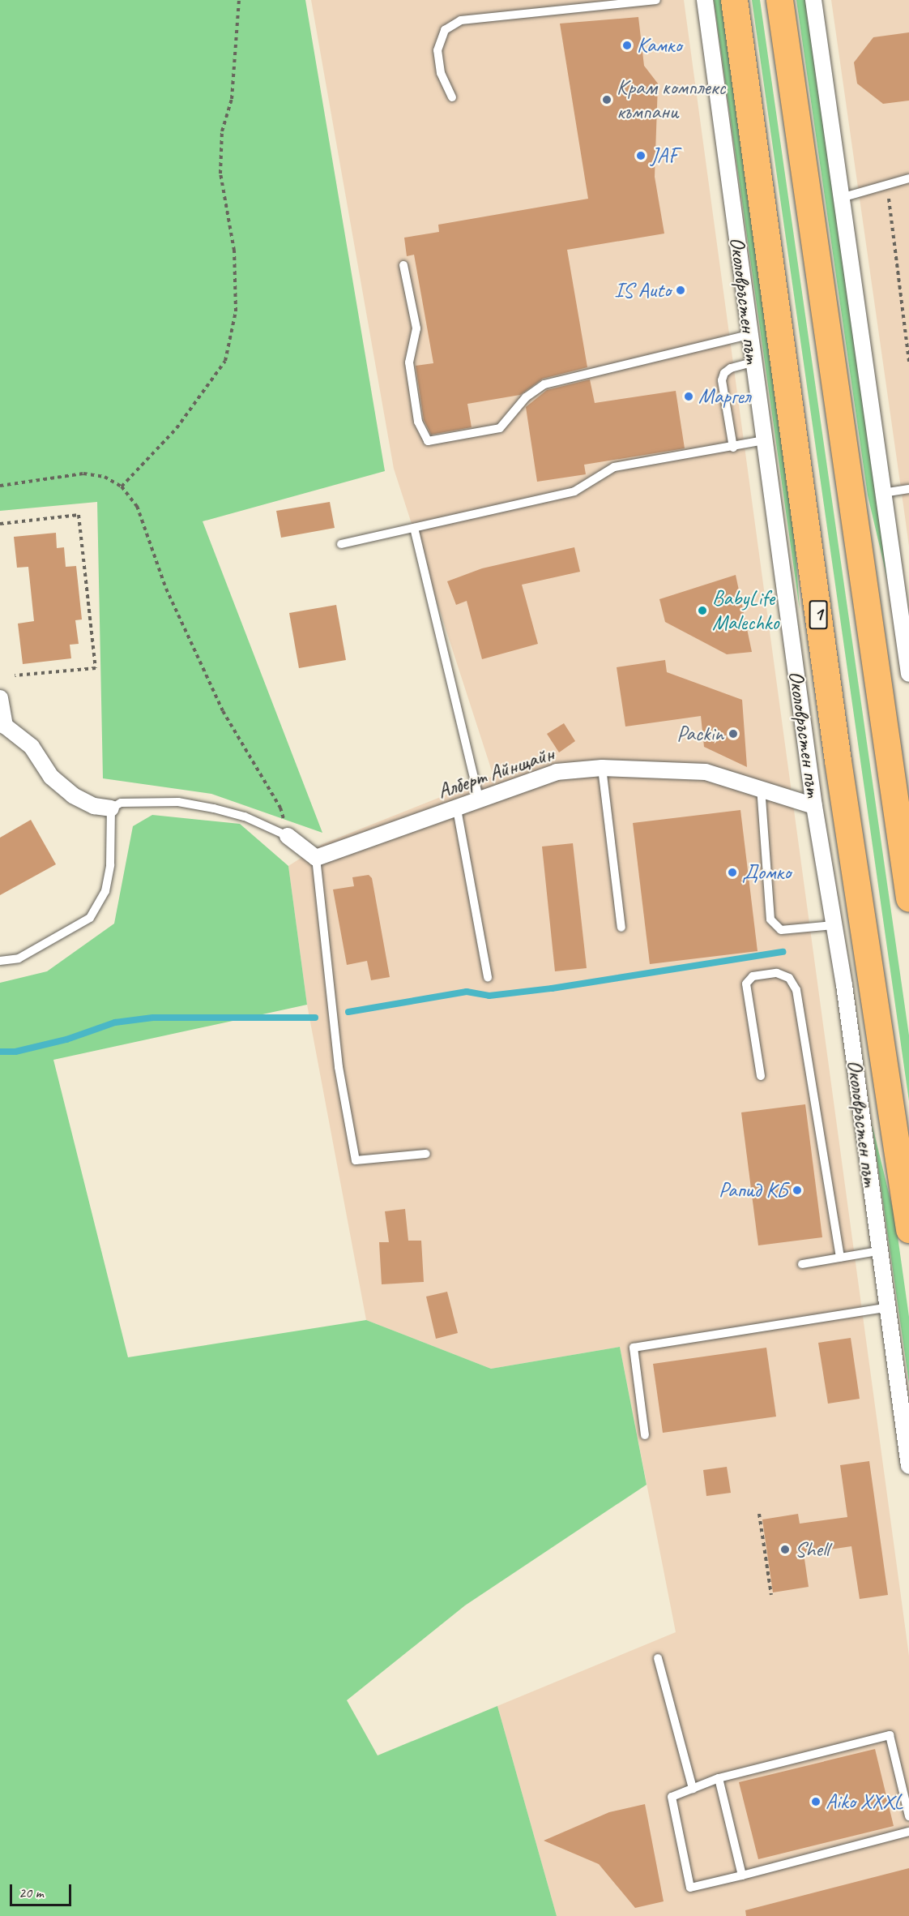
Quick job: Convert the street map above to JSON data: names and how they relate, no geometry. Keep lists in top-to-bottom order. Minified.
{"streets":{"highway":["Околовръстен път","1"],"street":["Алберт Айнщайн"]},"crossings":[["Околовръстен път","Алберт Айнщайн"]],"places":["Камко","Крам комплекс къмпани","JAF","IS Auto","Маргел","BabyLife Malechko","Packin","Домко","Рапид КБ","Shell","Aiko XXXL"],"scale_bar":"20 m"}
